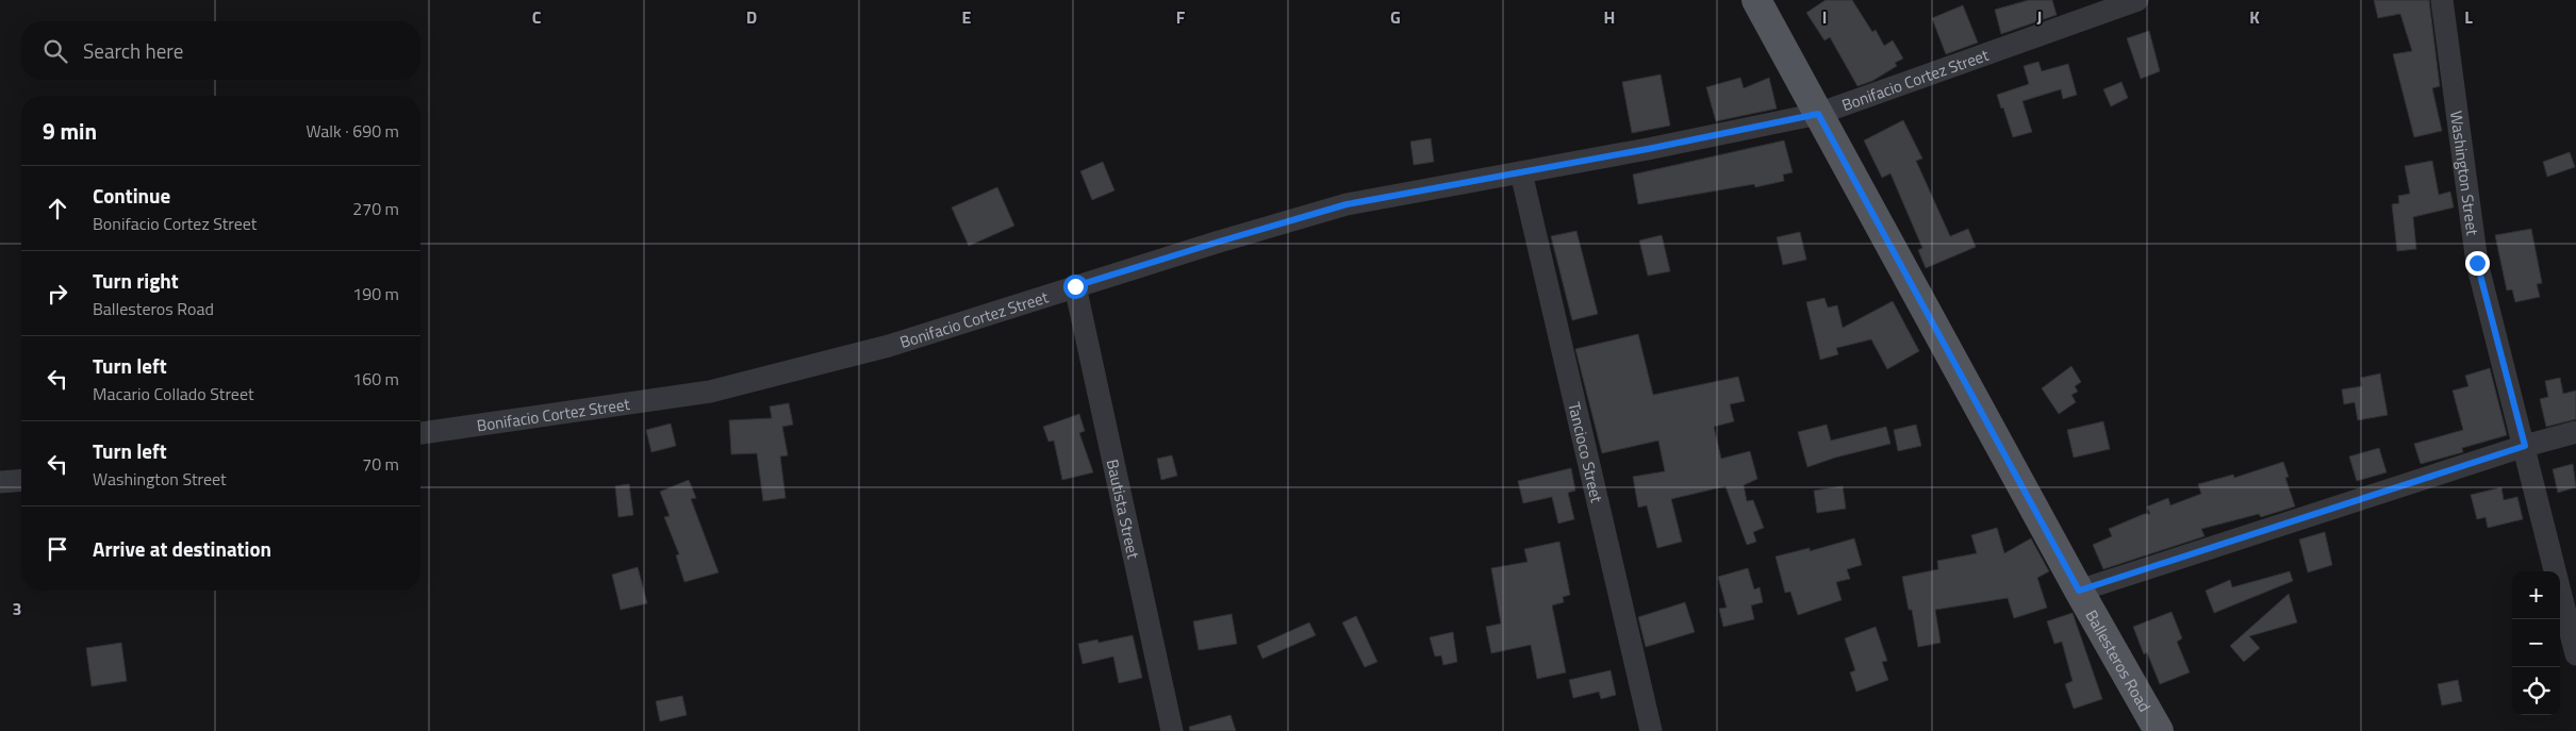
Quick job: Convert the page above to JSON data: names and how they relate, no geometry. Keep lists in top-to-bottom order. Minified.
{"streets":{"main road":["Ballesteros Road"],"street":["Bonifacio Cortez Street","Washington Street","Tancioco Street","Bautista Street"]},"crossings":[["Bonifacio Cortez Street","Tancioco Street"],["Bonifacio Cortez Street","Bautista Street"],["Bonifacio Cortez Street","Ballesteros Road"]],"page":{"search":"Search here","heading":["9 min","Walk · 690 m"],"list":[["Continue","Bonifacio Cortez Street","270 m"],["Turn right","Ballesteros Road","190 m"],["Turn left","Macario Collado Street","160 m"],["Turn left","Washington Street","70 m"],"Arrive at destination"],"map_buttons":["+","−"]},"grid":{"columns":["C","D","E","F","G","H","I","J","K","L"],"rows":["3"]}}
